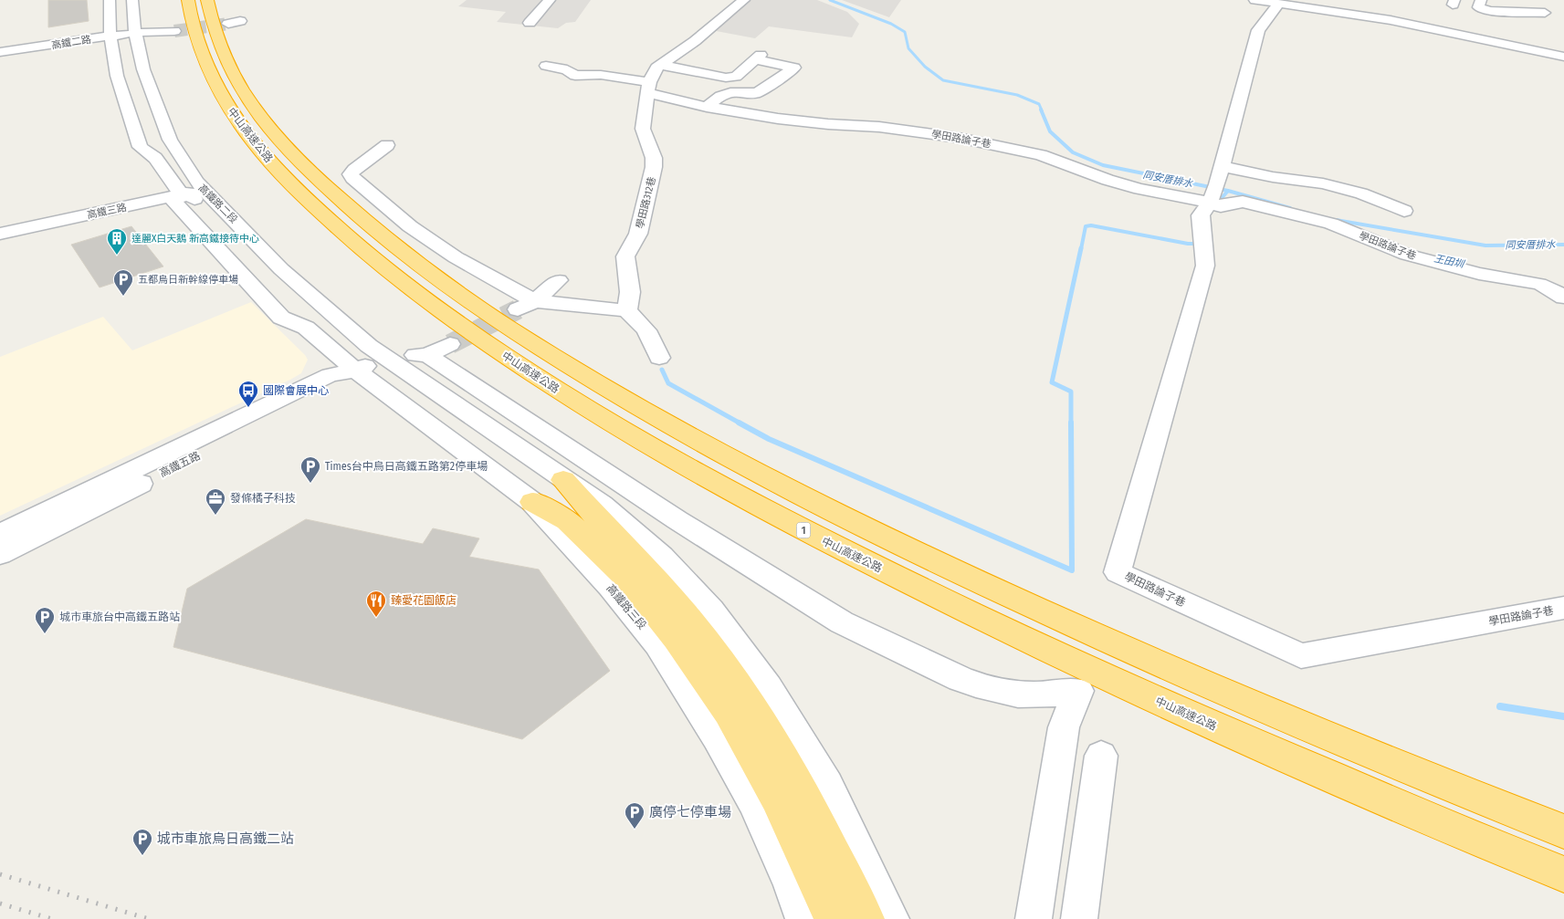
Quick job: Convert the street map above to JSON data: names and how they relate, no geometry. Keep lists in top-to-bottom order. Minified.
{"streets":{"highway":["中山高速公路","1"],"street":["高鐵二路","學田路論子巷","學田路312巷","高鐵路二段","高鐵三路","高鐵五路","高鐵路三段"]},"crossings":[["高鐵二路","高鐵路二段"],["學田路論子巷","學田路312巷"],["高鐵路二段","高鐵三路"],["高鐵路二段","高鐵五路"],["高鐵路二段","高鐵路三段"],["高鐵五路","高鐵路三段"]],"water":["同安厝排水","王田圳"],"places":{"building":["達麗X白天鵝 新高鐵接待中心"],"parking":["五都烏日新幹線停車場","Times台中烏日高鐵五路第2停車場","城市車旅台中高鐵五路站","廣停七停車場","城市車旅烏日高鐵二站"],"bus stop":["國際會展中心"],"office":["發條橘子科技"],"restaurant":["臻愛花園飯店"]}}
